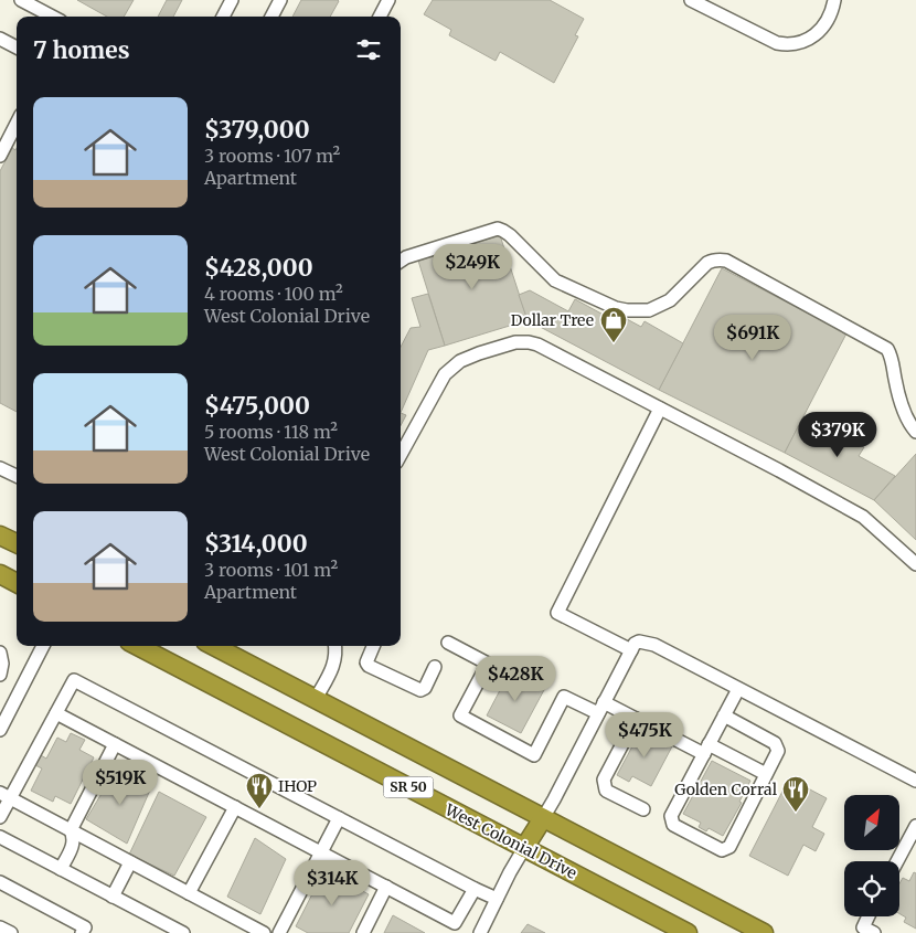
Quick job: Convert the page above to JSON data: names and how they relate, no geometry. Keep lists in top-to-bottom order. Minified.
{"streets":{"highway":["SR 50","West Colonial Drive"]},"places":{"shop":["Dollar Tree"],"restaurant":["IHOP","Golden Corral"]},"north":"top right","page":{"heading":"7 homes","list":[{"name":"$379,000","note":"3 rooms · 107 m² · Apartment"},{"name":"$428,000","note":"4 rooms · 100 m² · West Colonial Drive"},{"name":"$475,000","note":"5 rooms · 118 m² · West Colonial Drive"},{"name":"$314,000","note":"3 rooms · 101 m² · Apartment"}],"price":["$249K","$691K","$379K","$428K","$475K","$519K","$314K"]}}
